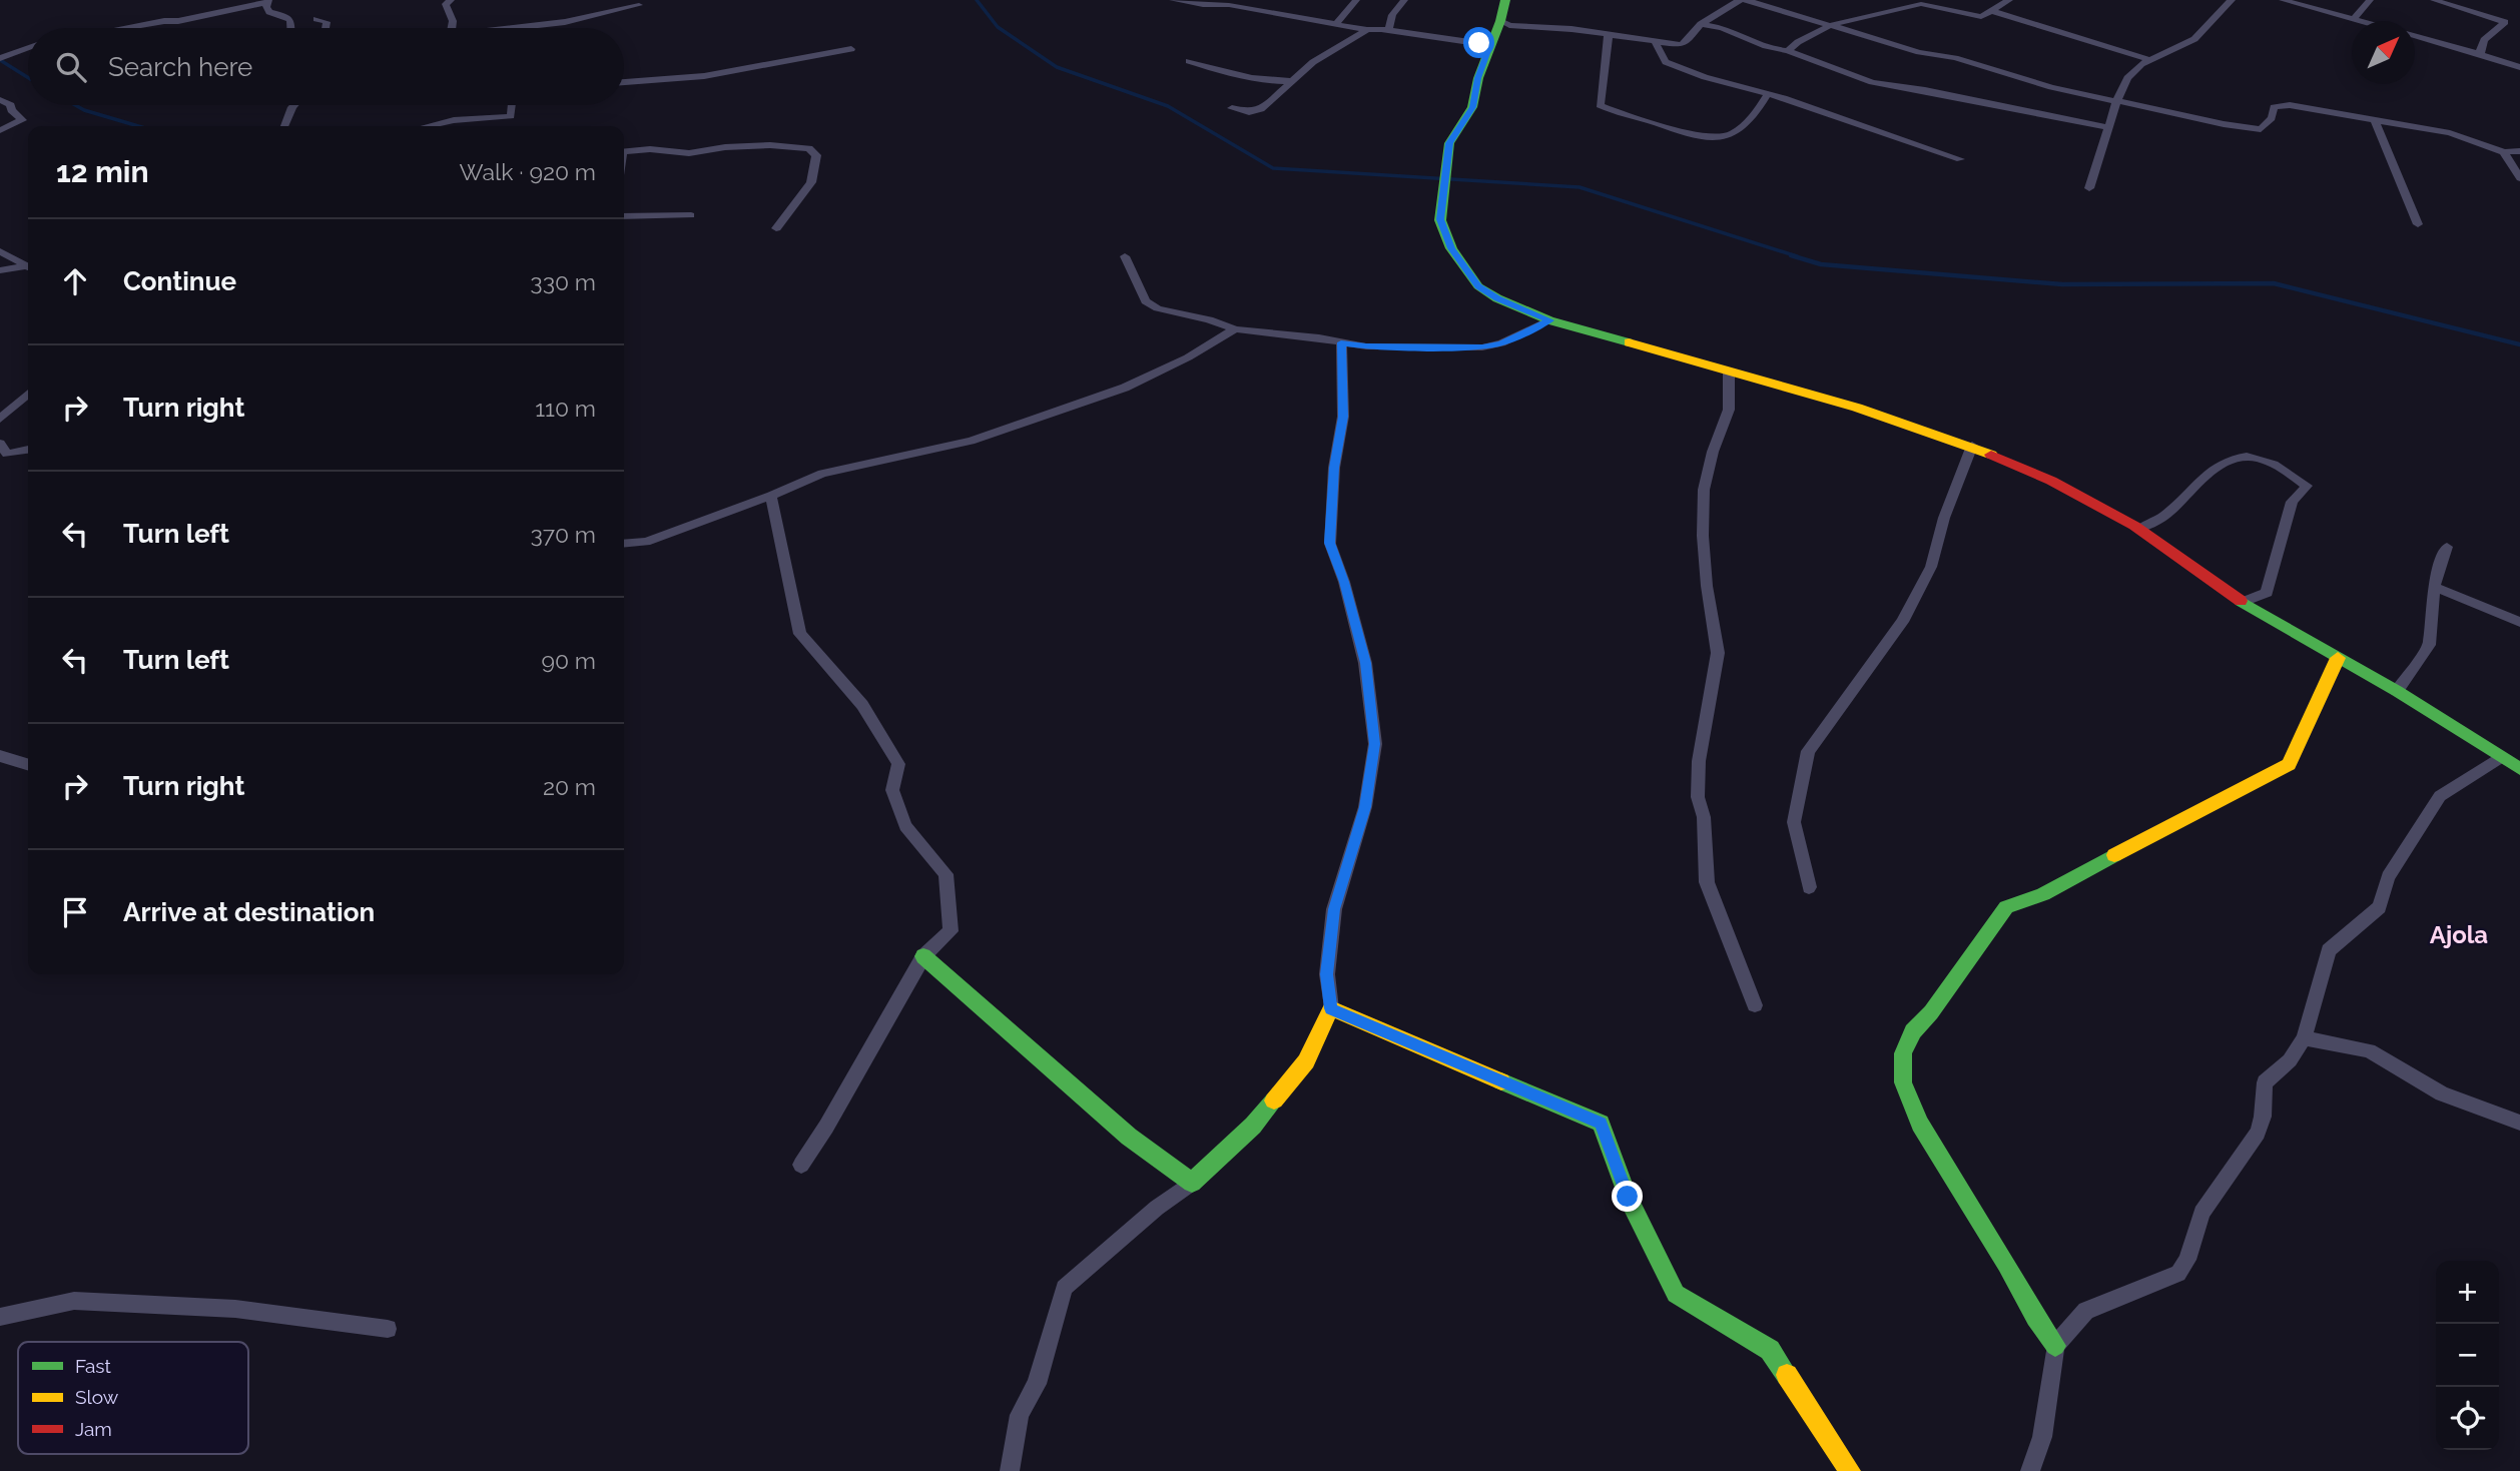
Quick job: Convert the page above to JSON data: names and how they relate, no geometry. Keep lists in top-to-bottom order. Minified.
{"districts":["Ajola"],"legend":["Fast","Slow","Jam"],"north":"top right","page":{"search":"Search here","heading":["12 min","Walk · 920 m"],"list":[["Continue","330 m"],["Turn right","110 m"],["Turn left","370 m"],["Turn left","90 m"],["Turn right","20 m"],"Arrive at destination"],"map_buttons":["+","−"]}}
